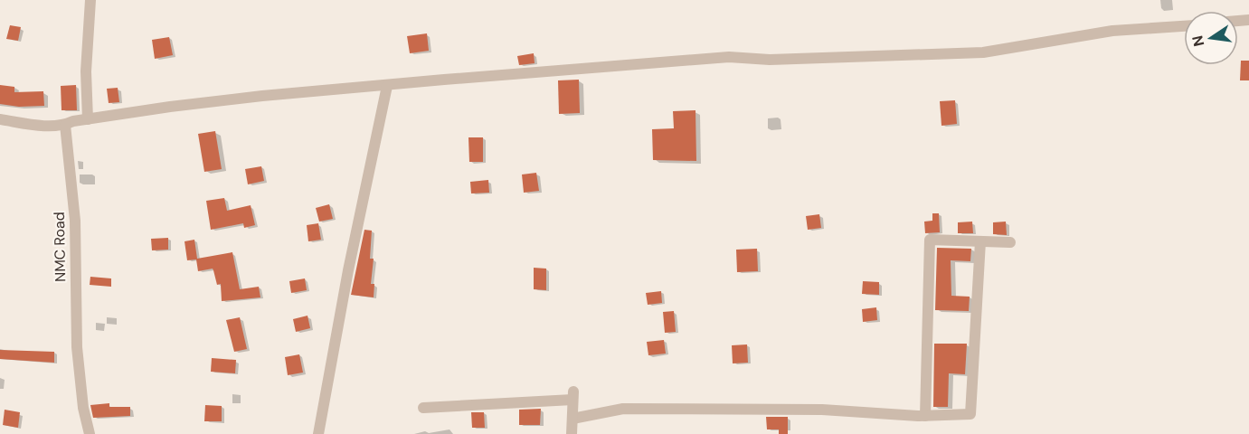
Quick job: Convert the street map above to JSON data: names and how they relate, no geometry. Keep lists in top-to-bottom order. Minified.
{"streets":{"street":["NMC Road"]},"north":"left"}
